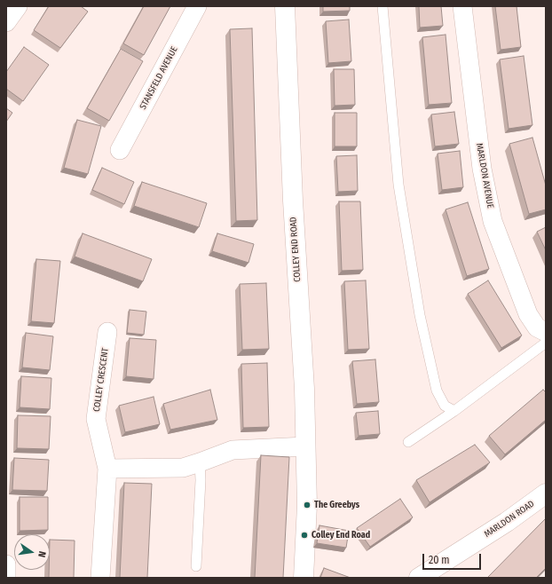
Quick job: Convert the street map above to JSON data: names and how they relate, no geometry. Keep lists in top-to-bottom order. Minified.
{"streets":{"street":["STANSFELD AVENUE","MARLDON AVENUE","COLLEY END ROAD","COLLEY CRESCENT","MARLDON ROAD"]},"places":["The Greebys","Colley End Road"],"scale_bar":"20 m","north":"right"}
